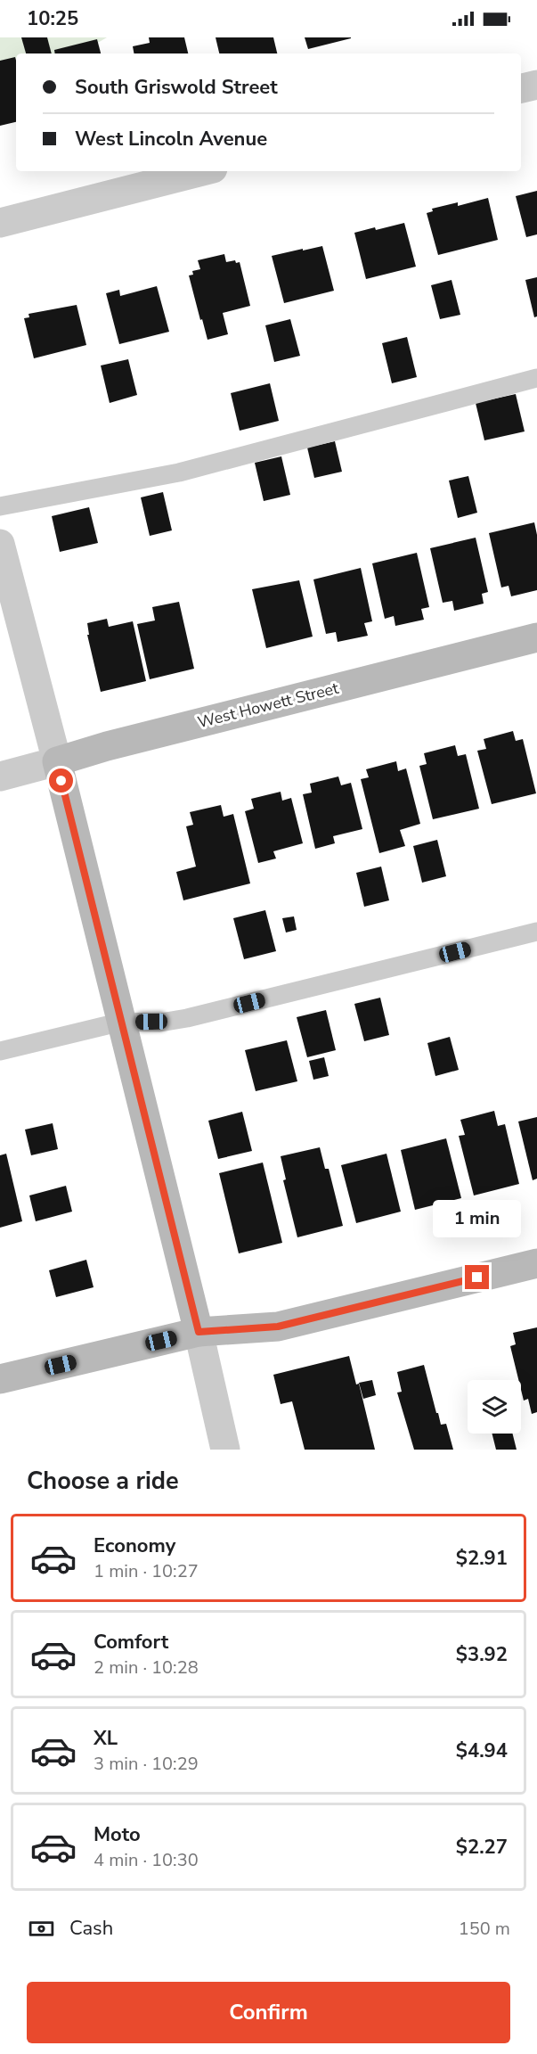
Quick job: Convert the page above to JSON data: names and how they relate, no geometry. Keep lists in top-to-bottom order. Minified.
{"streets":{"main road":["West Howett Street"]},"page":{"status":"10:25","banner":["South Griswold Street","West Lincoln Avenue"],"bubble":"1 min","heading":"Choose a ride","list":[{"name":"Economy","note":"1 min · 10:27","value":"$2.91"},{"name":"Comfort","note":"2 min · 10:28","value":"$3.92"},{"name":"XL","note":"3 min · 10:29","value":"$4.94"},{"name":"Moto","note":"4 min · 10:30","value":"$2.27"}],"pay":["Cash","150 m"],"buttons":"Confirm"}}
